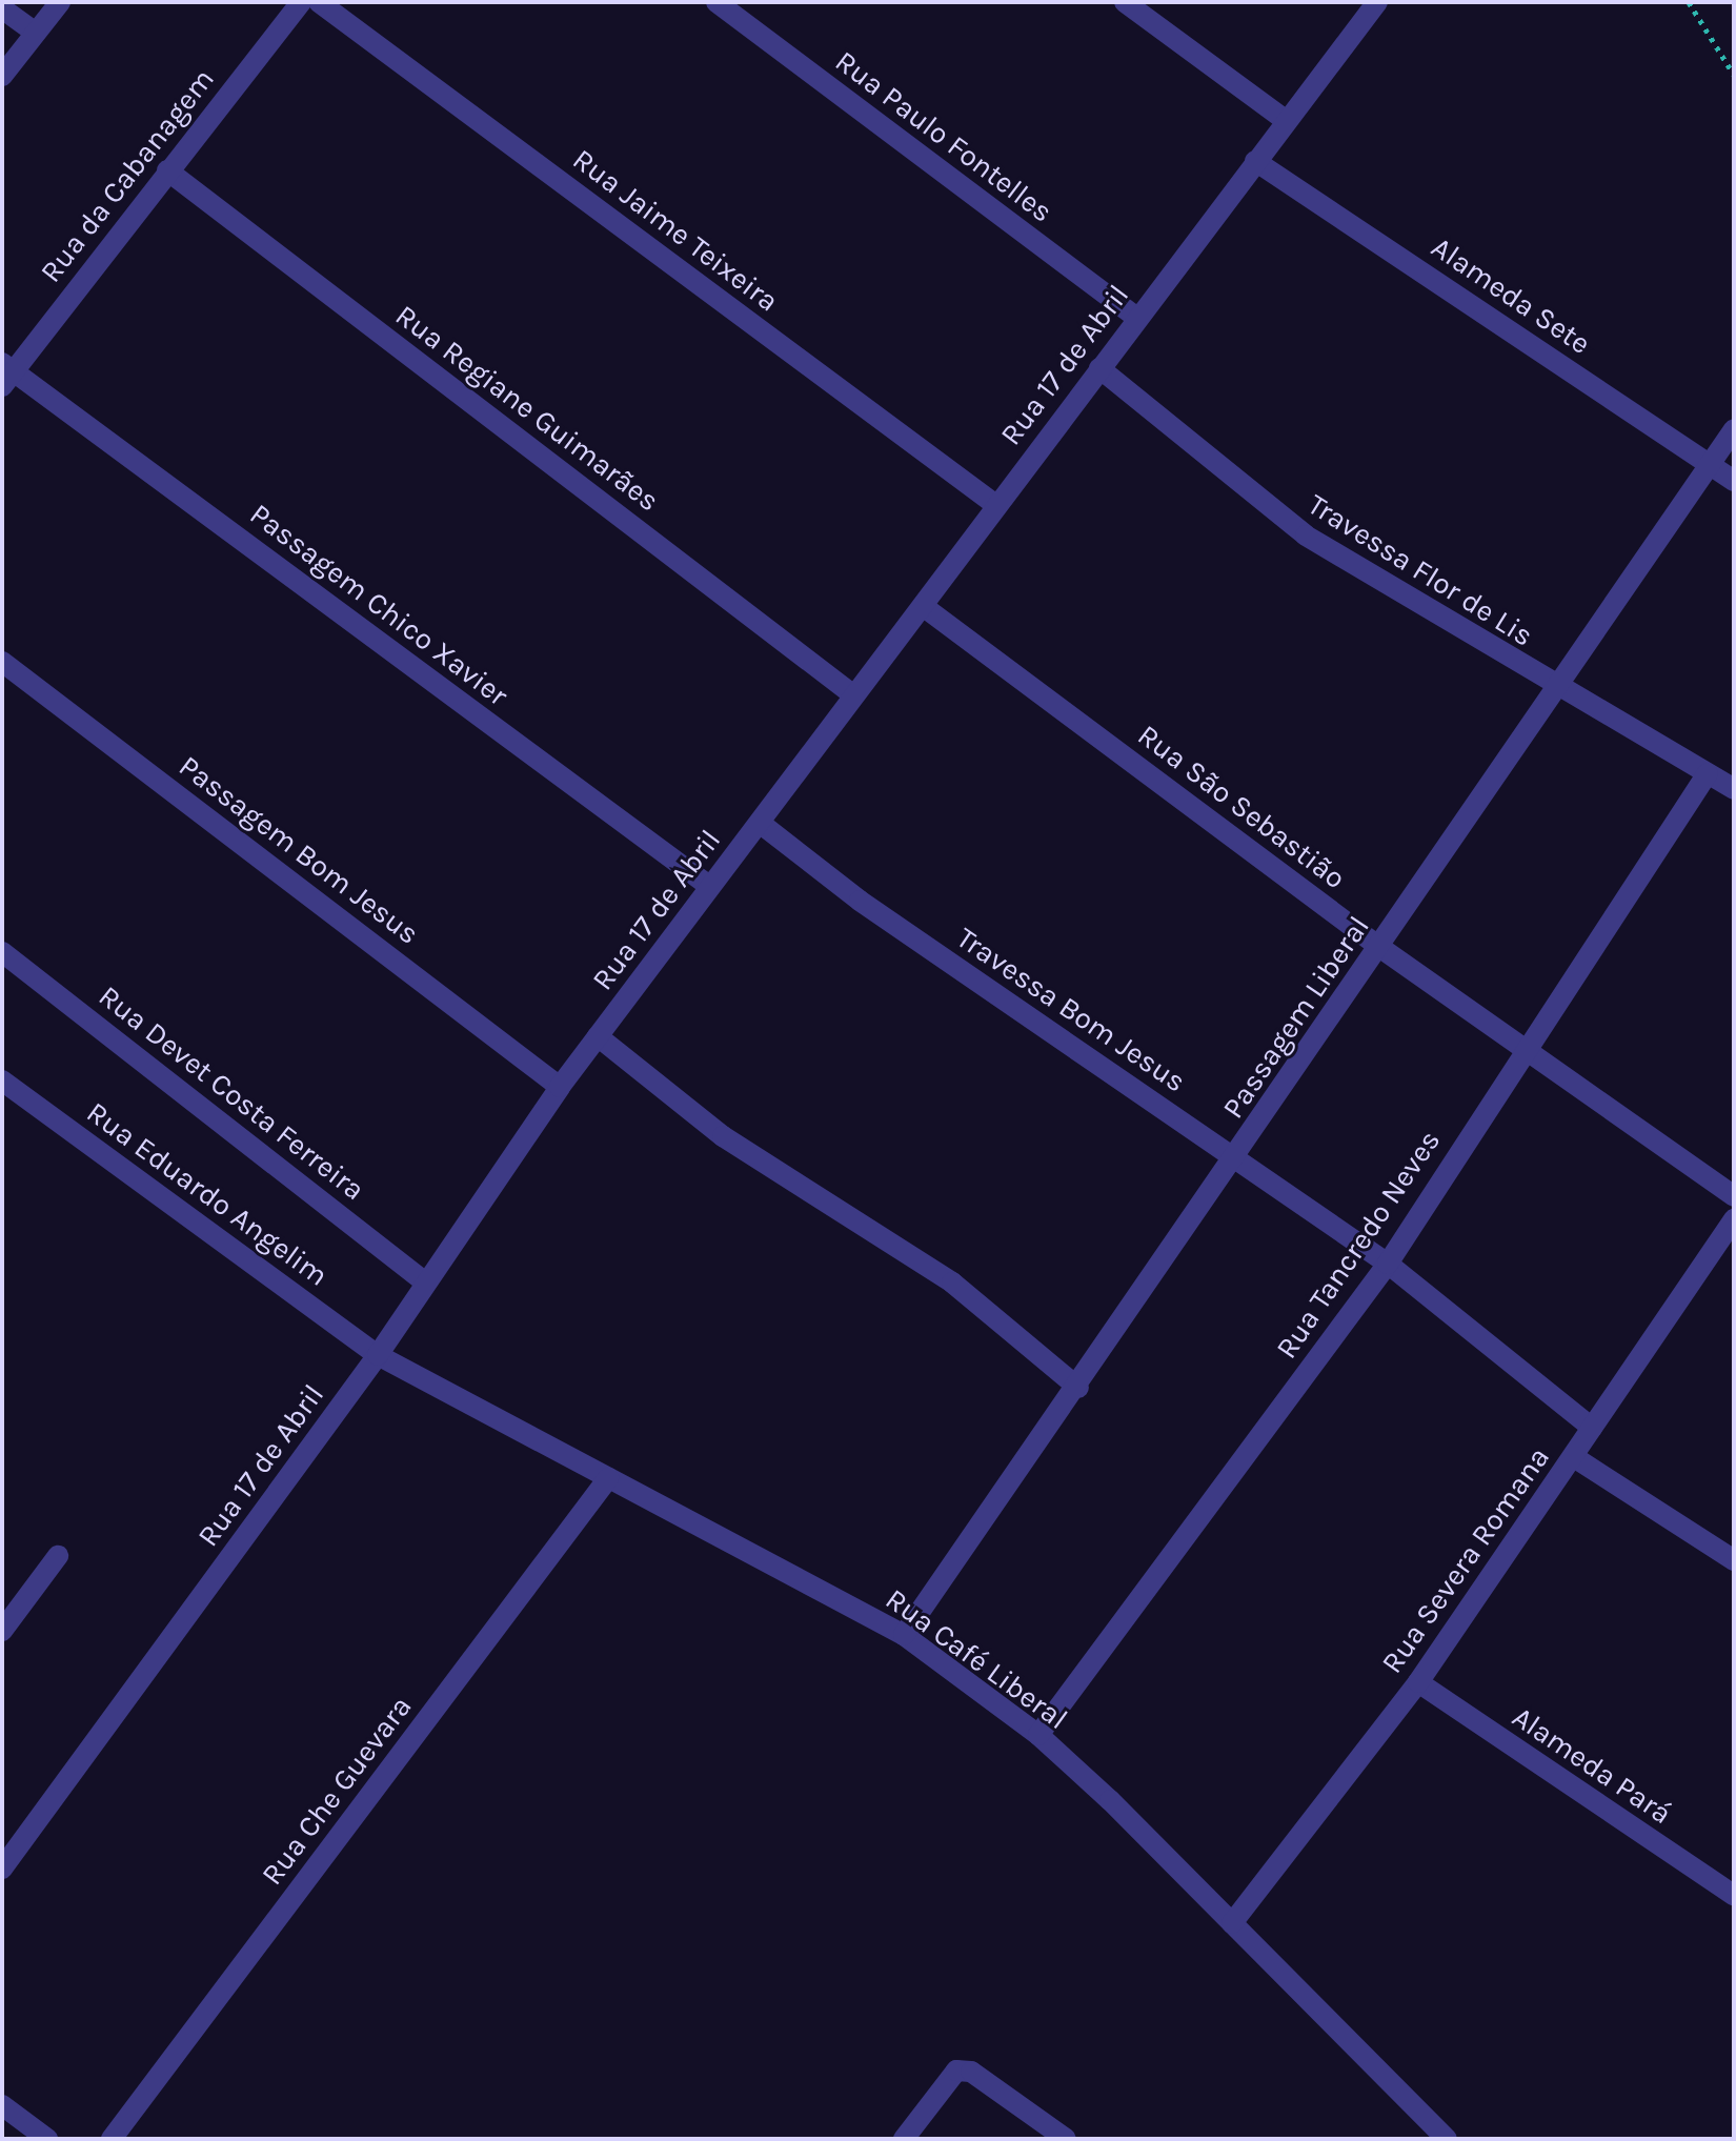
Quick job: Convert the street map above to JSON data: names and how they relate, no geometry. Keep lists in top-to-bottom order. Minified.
{"streets":{"street":["Rua Paulo Fontelles","Rua da Cabanagem","Rua Jaime Teixeira","Alameda Sete","Rua 17 de Abril","Rua Regiane Guimarães","Travessa Flor de Lis","Passagem Chico Xavier","Rua São Sebastião","Passagem Bom Jesus","Travessa Bom Jesus","Passagem Liberal","Rua Devet Costa Ferreira","Rua Eduardo Angelim","Rua Tancredo Neves","Rua Severa Romana","Rua Café Liberal","Alameda Pará","Rua Che Guevara"]},"crossings":[["Rua Paulo Fontelles","Rua 17 de Abril"],["Rua da Cabanagem","Rua Regiane Guimarães"],["Rua da Cabanagem","Passagem Chico Xavier"],["Rua Jaime Teixeira","Rua 17 de Abril"],["Alameda Sete","Rua 17 de Abril"],["Alameda Sete","Passagem Liberal"],["Rua 17 de Abril","Rua Regiane Guimarães"],["Rua 17 de Abril","Travessa Flor de Lis"],["Rua 17 de Abril","Passagem Chico Xavier"],["Rua 17 de Abril","Rua São Sebastião"],["Rua 17 de Abril","Passagem Bom Jesus"],["Rua 17 de Abril","Travessa Bom Jesus"],["Rua 17 de Abril","Rua Devet Costa Ferreira"],["Rua 17 de Abril","Rua Eduardo Angelim"],["Rua 17 de Abril","Rua Café Liberal"],["Travessa Flor de Lis","Passagem Liberal"],["Travessa Flor de Lis","Rua Tancredo Neves"],["Rua São Sebastião","Passagem Liberal"],["Rua São Sebastião","Rua Tancredo Neves"],["Travessa Bom Jesus","Passagem Liberal"],["Travessa Bom Jesus","Rua Tancredo Neves"],["Travessa Bom Jesus","Rua Severa Romana"],["Passagem Liberal","Rua Café Liberal"],["Rua Eduardo Angelim","Rua Café Liberal"],["Rua Tancredo Neves","Rua Café Liberal"],["Rua Severa Romana","Rua Café Liberal"],["Rua Severa Romana","Alameda Pará"],["Rua Café Liberal","Rua Che Guevara"]]}
